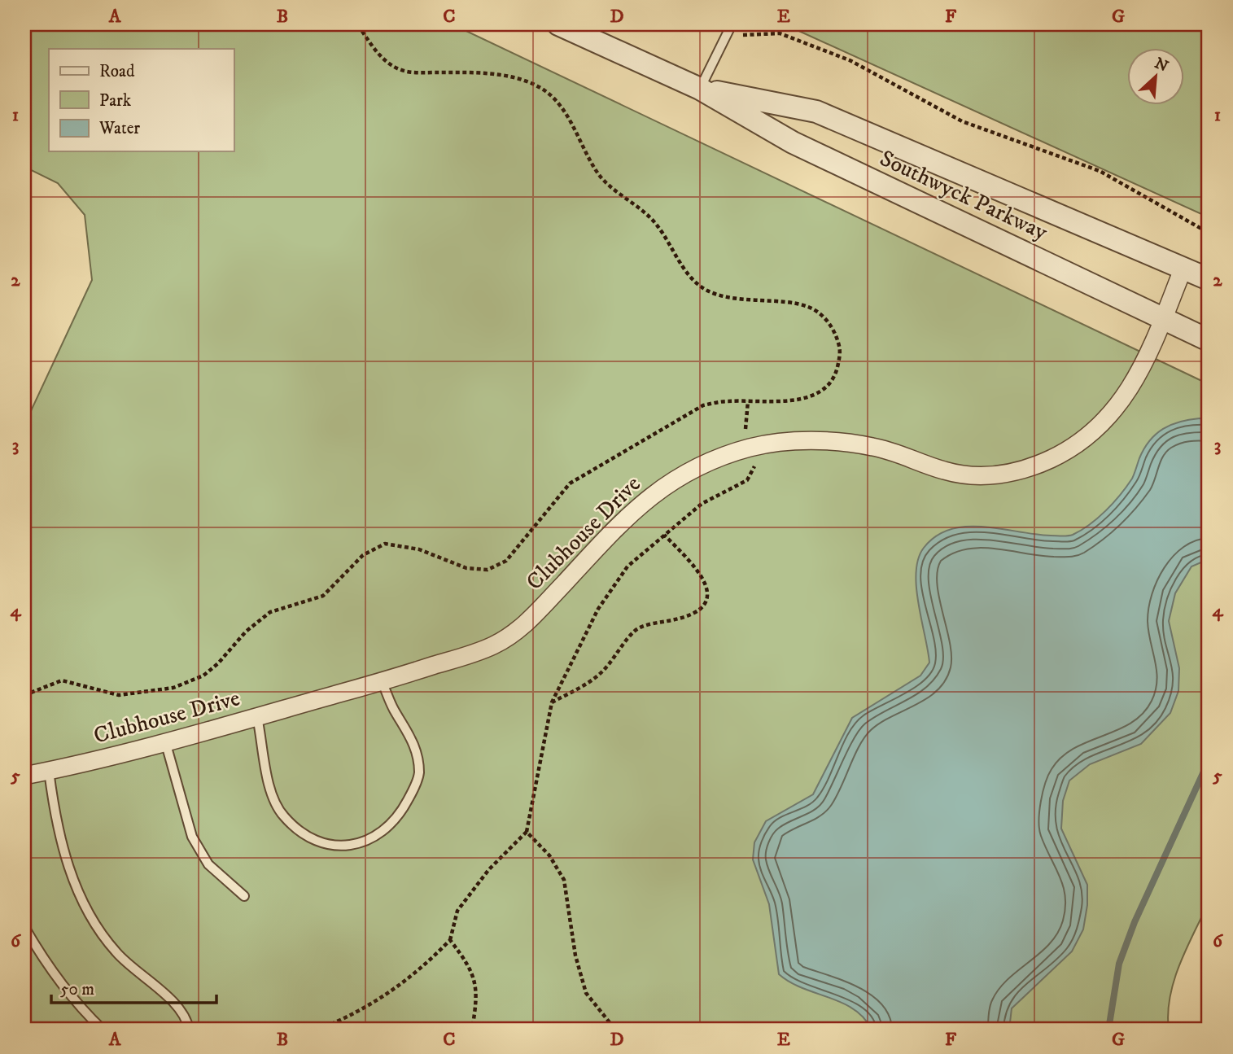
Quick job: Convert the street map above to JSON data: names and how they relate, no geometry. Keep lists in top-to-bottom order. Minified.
{"streets":{"street":["Southwyck Parkway","Clubhouse Drive"]},"crossings":[["Southwyck Parkway","Clubhouse Drive"]],"legend":["Road","Park","Water"],"scale_bar":"50 m","north":"top right","grid":{"columns":["A","B","C","D","E","F","G"],"rows":["1","2","3","4","5","6"]}}
